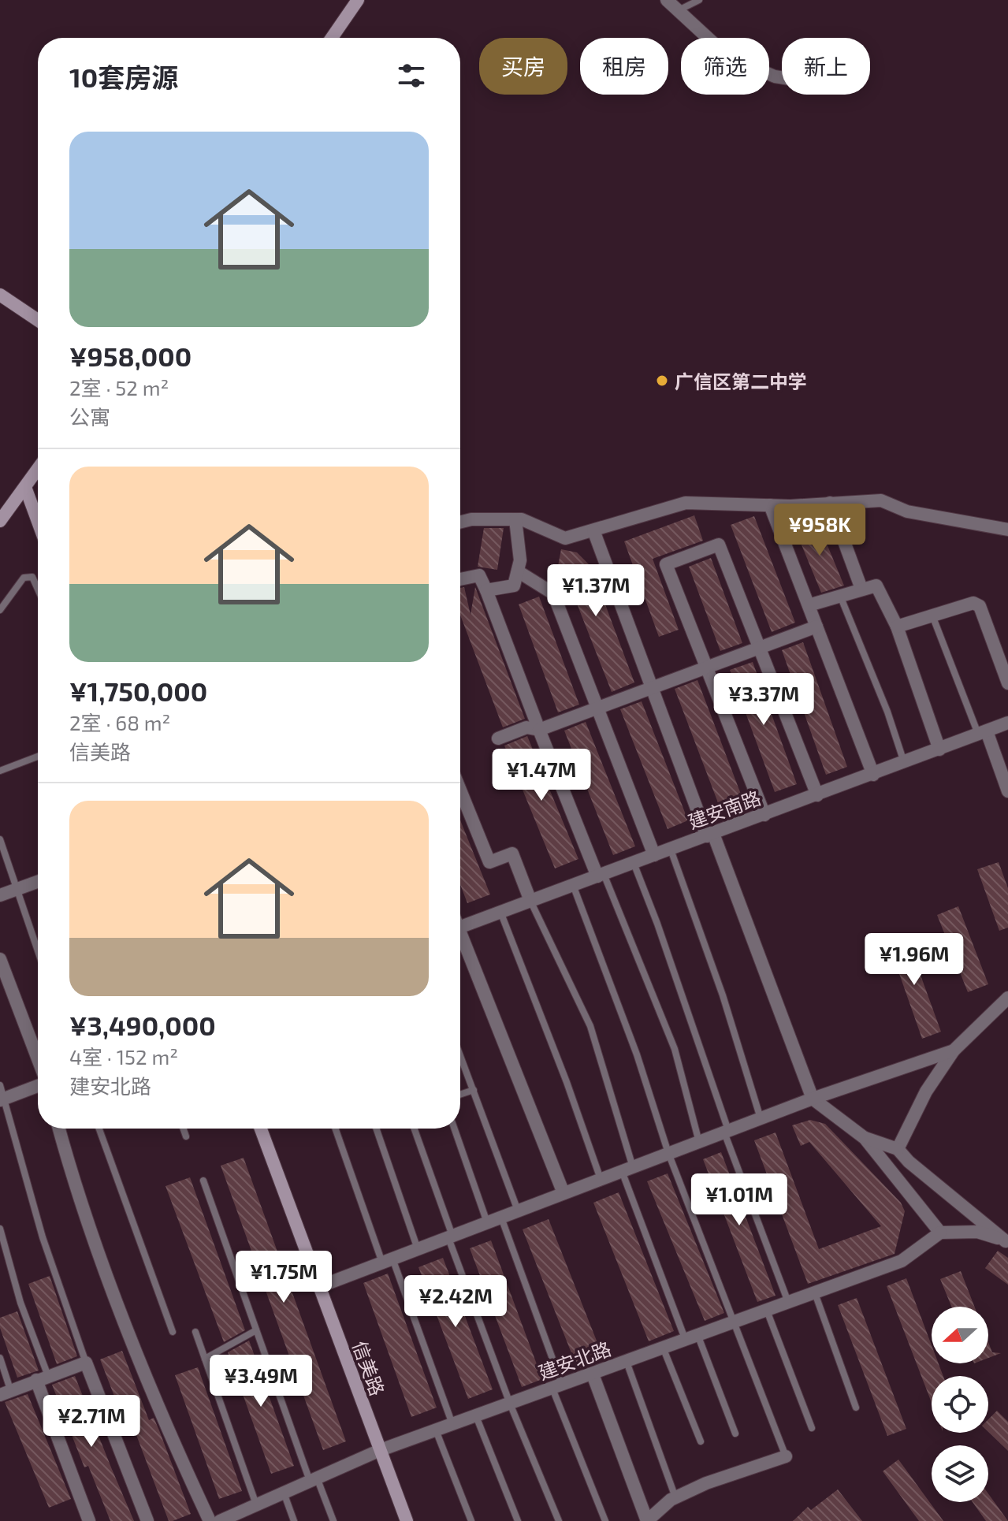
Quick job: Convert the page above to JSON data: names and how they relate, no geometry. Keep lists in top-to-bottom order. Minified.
{"streets":{"street":["建安南路","建安北路","信美路"]},"crossings":[["建安北路","信美路"]],"places":["广信区第二中学"],"north":"left","page":{"chip":["买房","租房","筛选","新上"],"heading":"10套房源","list":[{"name":"¥958,000","note":"2室 · 52 m² · 公寓"},{"name":"¥1,750,000","note":"2室 · 68 m² · 信美路"},{"name":"¥3,490,000","note":"4室 · 152 m² · 建安北路"}],"price":["¥958K","¥1.37M","¥3.37M","¥1.47M","¥1.96M","¥1.01M","¥1.75M","¥2.42M","¥3.49M","¥2.71M"]}}
